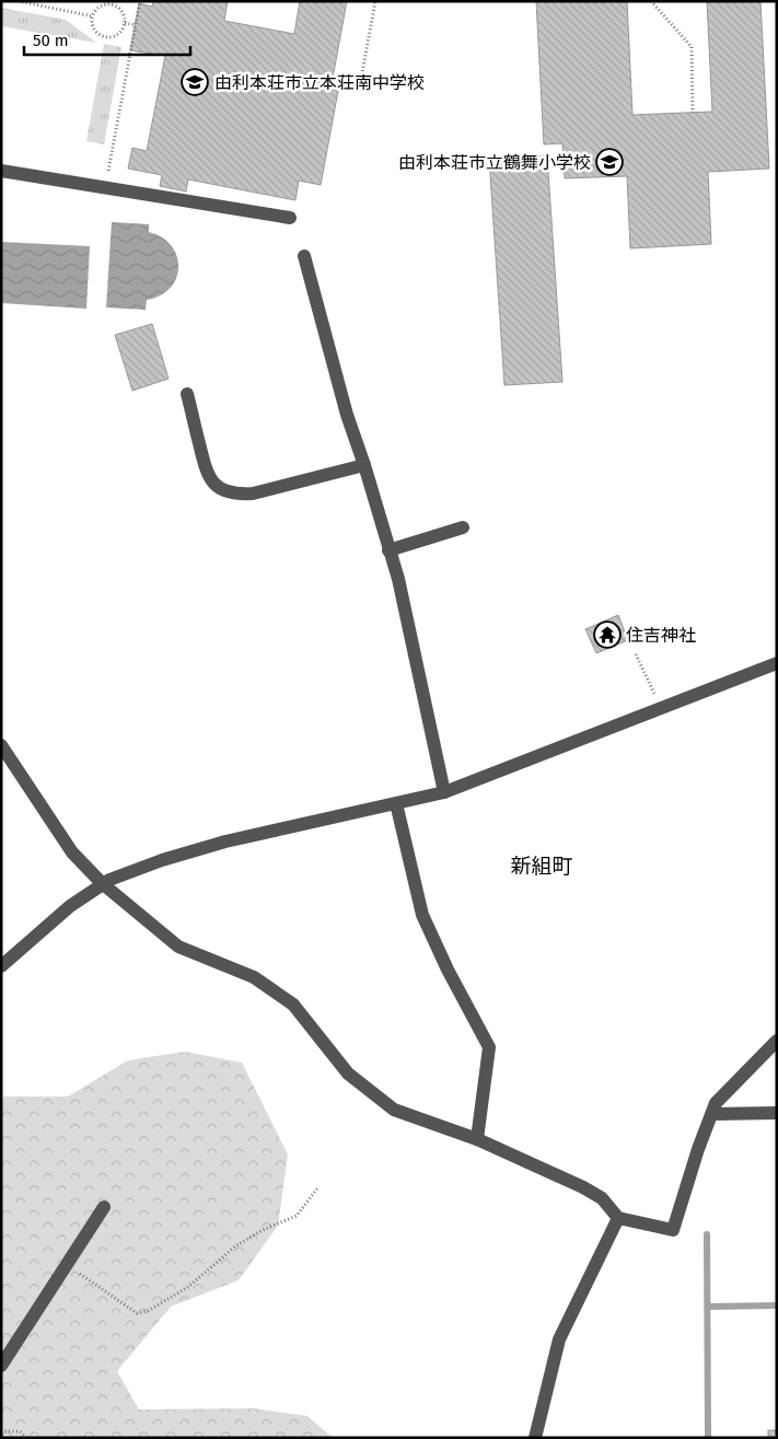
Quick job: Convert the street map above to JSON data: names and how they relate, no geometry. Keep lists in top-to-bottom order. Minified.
{"districts":["新組町"],"places":{"school or university":["由利本荘市立本荘南中学校","由利本荘市立鶴舞小学校"],"temple":["住吉神社"]},"scale_bar":"50 m"}
